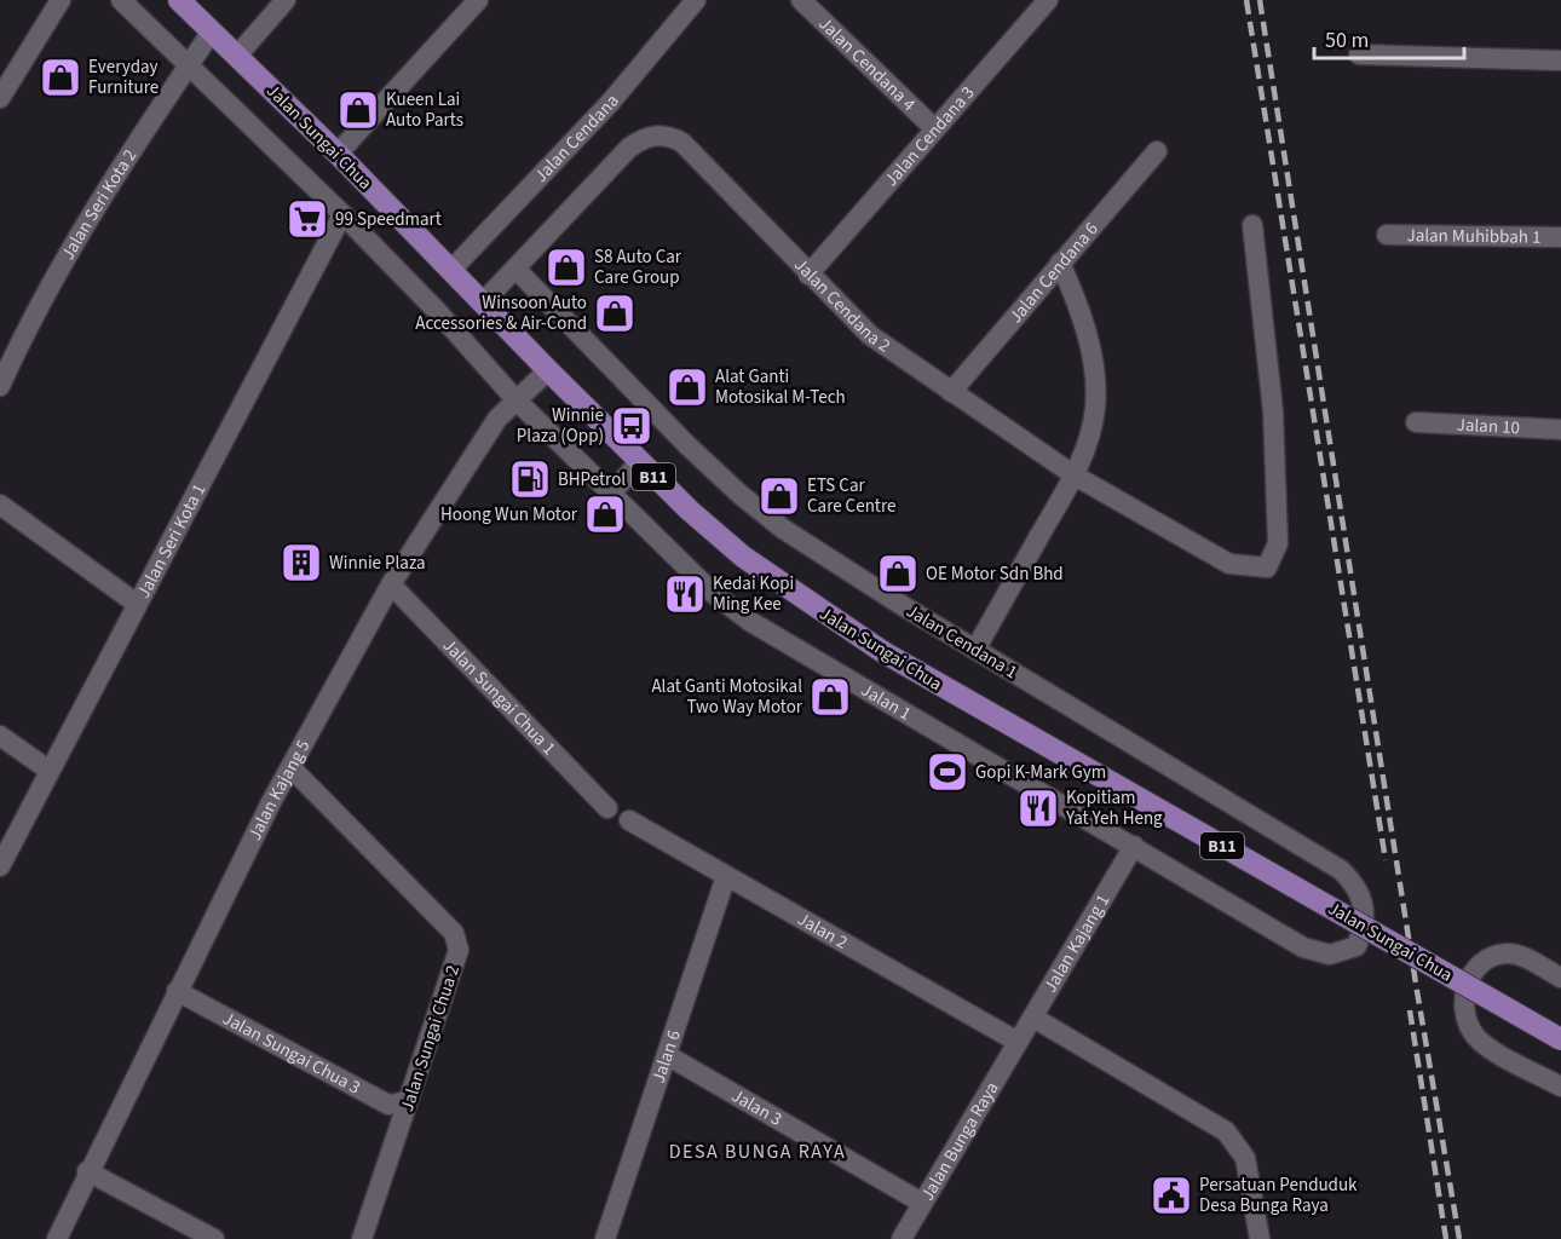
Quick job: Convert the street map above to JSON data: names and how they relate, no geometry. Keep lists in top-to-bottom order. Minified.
{"streets":{"main road":["Jalan Sungai Chua","B11"],"street":["Jalan Cendana 4","Jalan Cendana","Jalan Cendana 3","Jalan Seri Kota 2","Jalan Muhibbah 1","Jalan Cendana 6","Jalan Cendana 2","Jalan 10","Jalan Seri Kota 1","Jalan Cendana 1","Jalan Sungai Chua 1","Jalan 1","Jalan Kajang 5","Jalan 2","Jalan Kajang 1","Jalan Sungai Chua 2","Jalan Sungai Chua 3","Jalan 6","Jalan 3","Jalan Bunga Raya"]},"crossings":[["Jalan Cendana 4","Jalan Cendana 3"],["Jalan Sungai Chua","Jalan Cendana"],["Jalan Sungai Chua","Jalan Seri Kota 2"],["Jalan Sungai Chua","Jalan Kajang 5"],["Jalan Cendana 3","Jalan Cendana 2"],["Jalan Seri Kota 2","Jalan 1"],["Jalan Cendana 6","Jalan Cendana 2"],["Jalan Cendana 2","Jalan Cendana 1"],["Jalan Seri Kota 1","Jalan 1"],["Jalan Cendana 1","Jalan 1"],["Jalan Sungai Chua 1","Jalan Kajang 5"],["Jalan 1","Jalan Kajang 5"],["Jalan 1","Jalan Kajang 1"],["Jalan Kajang 5","Jalan Sungai Chua 2"],["Jalan Kajang 5","Jalan Sungai Chua 3"],["Jalan 2","Jalan Kajang 1"],["Jalan 2","Jalan 6"],["Jalan 2","Jalan Bunga Raya"],["Jalan Kajang 1","Jalan Bunga Raya"],["Jalan Sungai Chua 2","Jalan Sungai Chua 3"],["Jalan 6","Jalan 3"],["Jalan 3","Jalan Bunga Raya"]],"districts":["DESA BUNGA RAYA"],"places":{"shop":["Everyday Furniture","Kueen Lai Auto Parts","S8 Auto Car Care Group","Winsoon Auto Accessories & Air-Cond","Alat Ganti Motosikal M-Tech","ETS Car Care Centre","Hoong Wun Motor","OE Motor Sdn Bhd","Alat Ganti Motosikal Two Way Motor"],"supermarket":["99 Speedmart"],"bus stop":["Winnie Plaza (Opp)"],"fuel station":["BHPetrol"],"building":["Winnie Plaza"],"restaurant":["Kedai Kopi Ming Kee","Kopitiam Yat Yeh Heng"],"sports":["Gopi K-Mark Gym"],"public building":["Persatuan Penduduk Desa Bunga Raya"]},"scale_bar":"50 m"}
